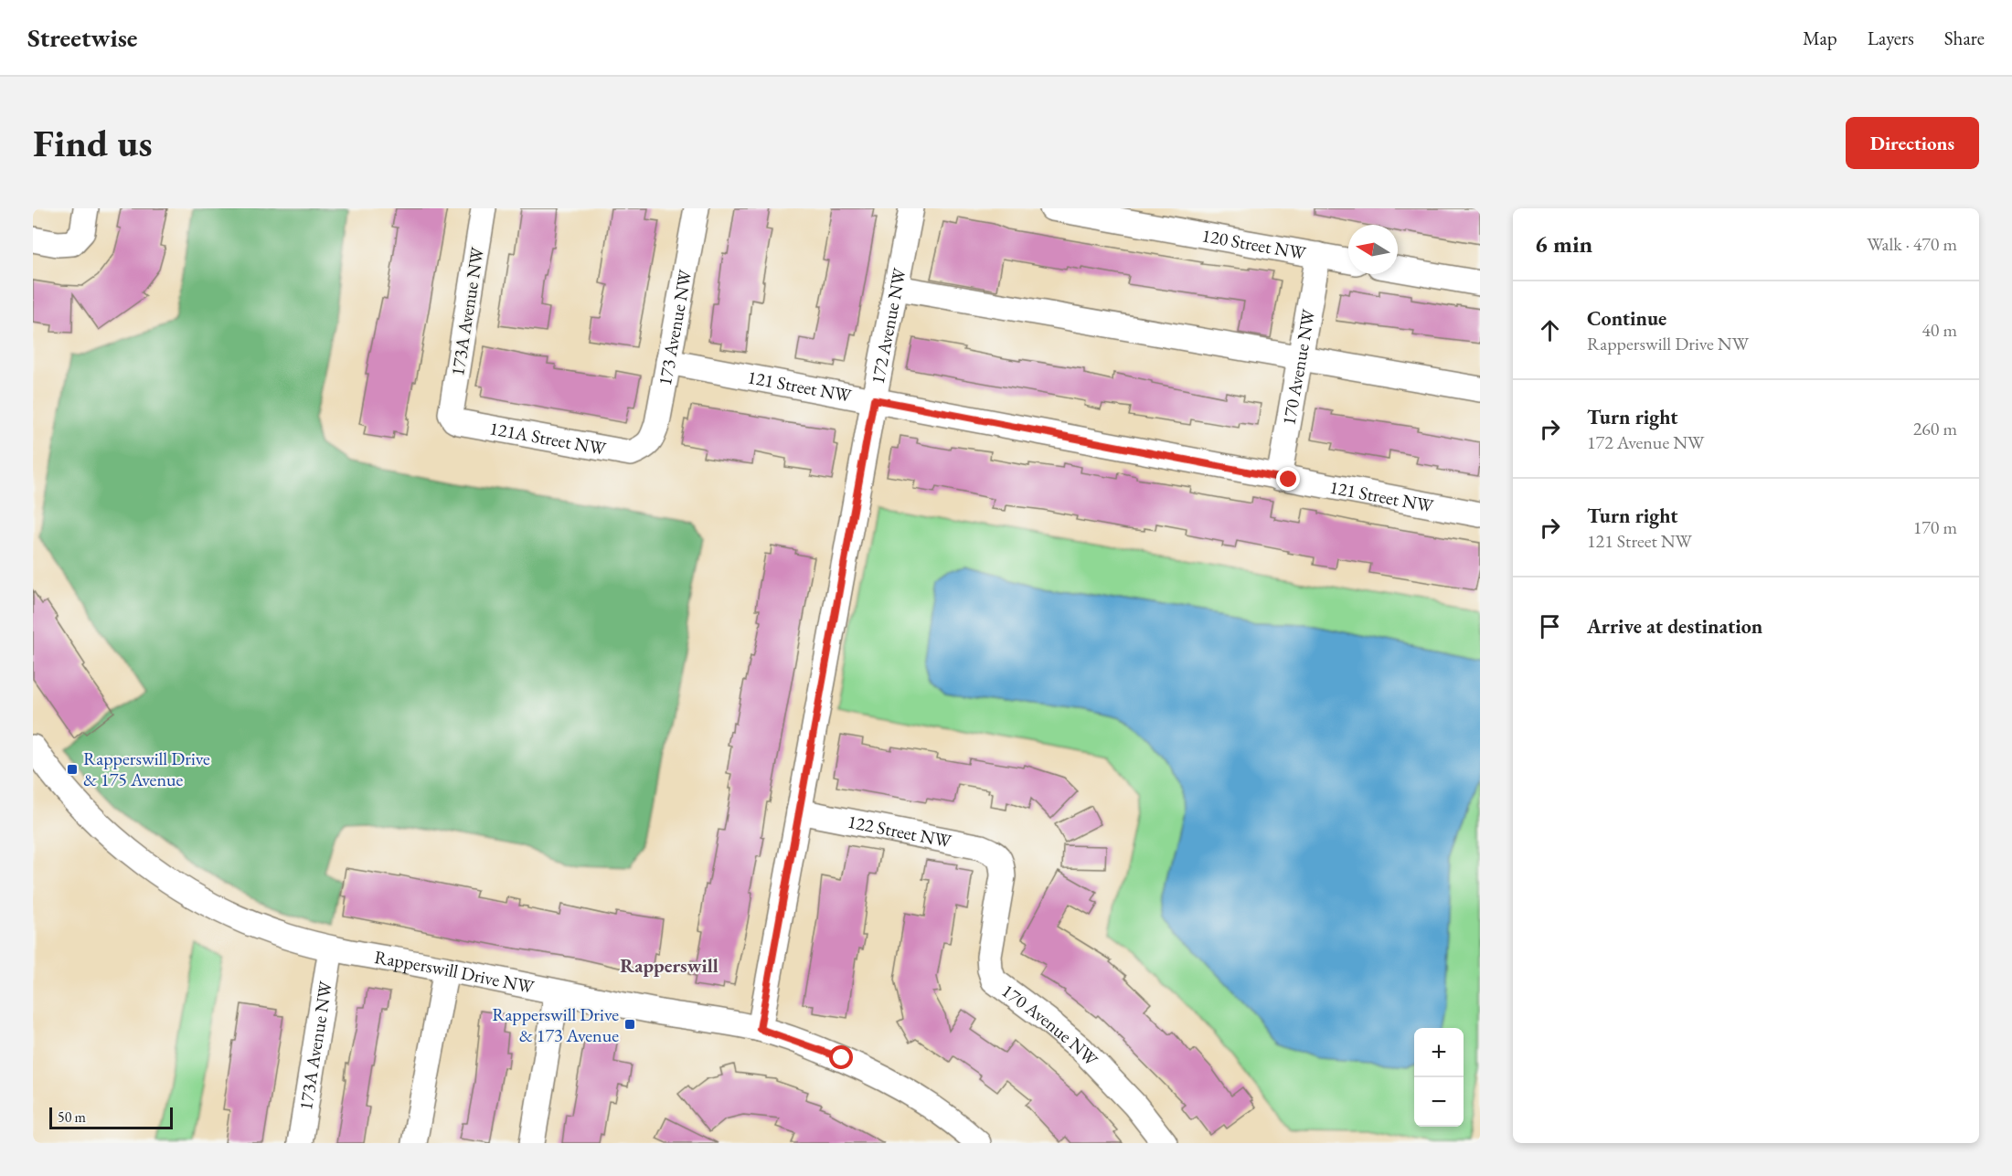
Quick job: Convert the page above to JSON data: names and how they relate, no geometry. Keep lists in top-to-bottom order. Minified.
{"streets":{"street":["120 Street NW","173A Avenue NW","172 Avenue NW","173 Avenue NW","170 Avenue NW","121 Street NW","121A Street NW","122 Street NW","Rapperswill Drive NW"]},"crossings":[["120 Street NW","170 Avenue NW"],["173A Avenue NW","121A Street NW"],["173A Avenue NW","Rapperswill Drive NW"],["172 Avenue NW","121 Street NW"],["172 Avenue NW","122 Street NW"],["172 Avenue NW","Rapperswill Drive NW"],["173 Avenue NW","121 Street NW"],["173 Avenue NW","121A Street NW"],["170 Avenue NW","121 Street NW"],["170 Avenue NW","122 Street NW"]],"districts":["Rapperswill"],"places":{"transit":["Rapperswill Drive & 175 Avenue","Rapperswill Drive & 173 Avenue"]},"scale_bar":"50 m","north":"left","page":{"header":"Streetwise","nav":["Map","Layers","Share"],"buttons":"Directions","title":"Find us","heading":["6 min","Walk · 470 m"],"list":[["Continue","Rapperswill Drive NW","40 m"],["Turn right","172 Avenue NW","260 m"],["Turn right","121 Street NW","170 m"],"Arrive at destination"],"map_buttons":["+","−"],"scale":"50 m"}}
